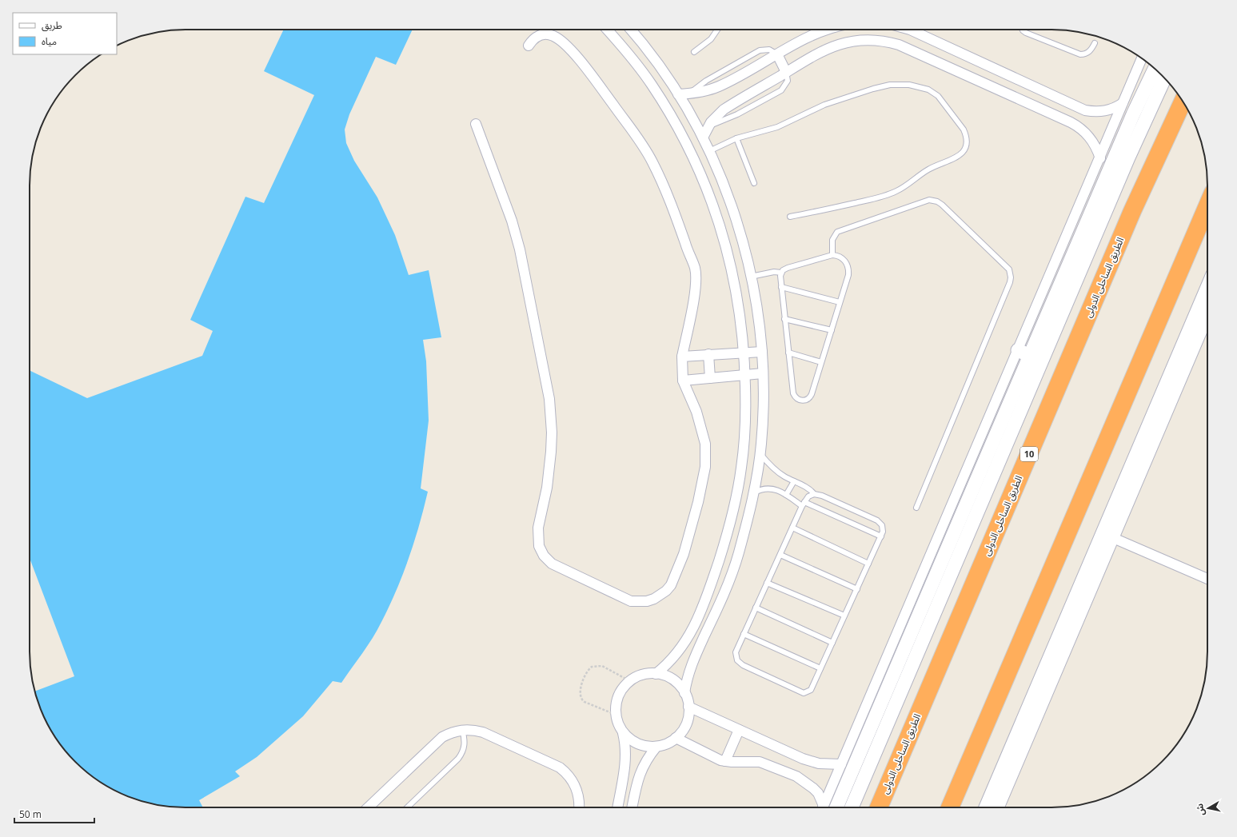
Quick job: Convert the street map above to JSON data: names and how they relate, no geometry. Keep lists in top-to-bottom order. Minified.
{"streets":{"highway":["الطريق الساحلى الدولى","10"]},"legend":["طريق","مياه"],"scale_bar":"50 m","north":"left"}
